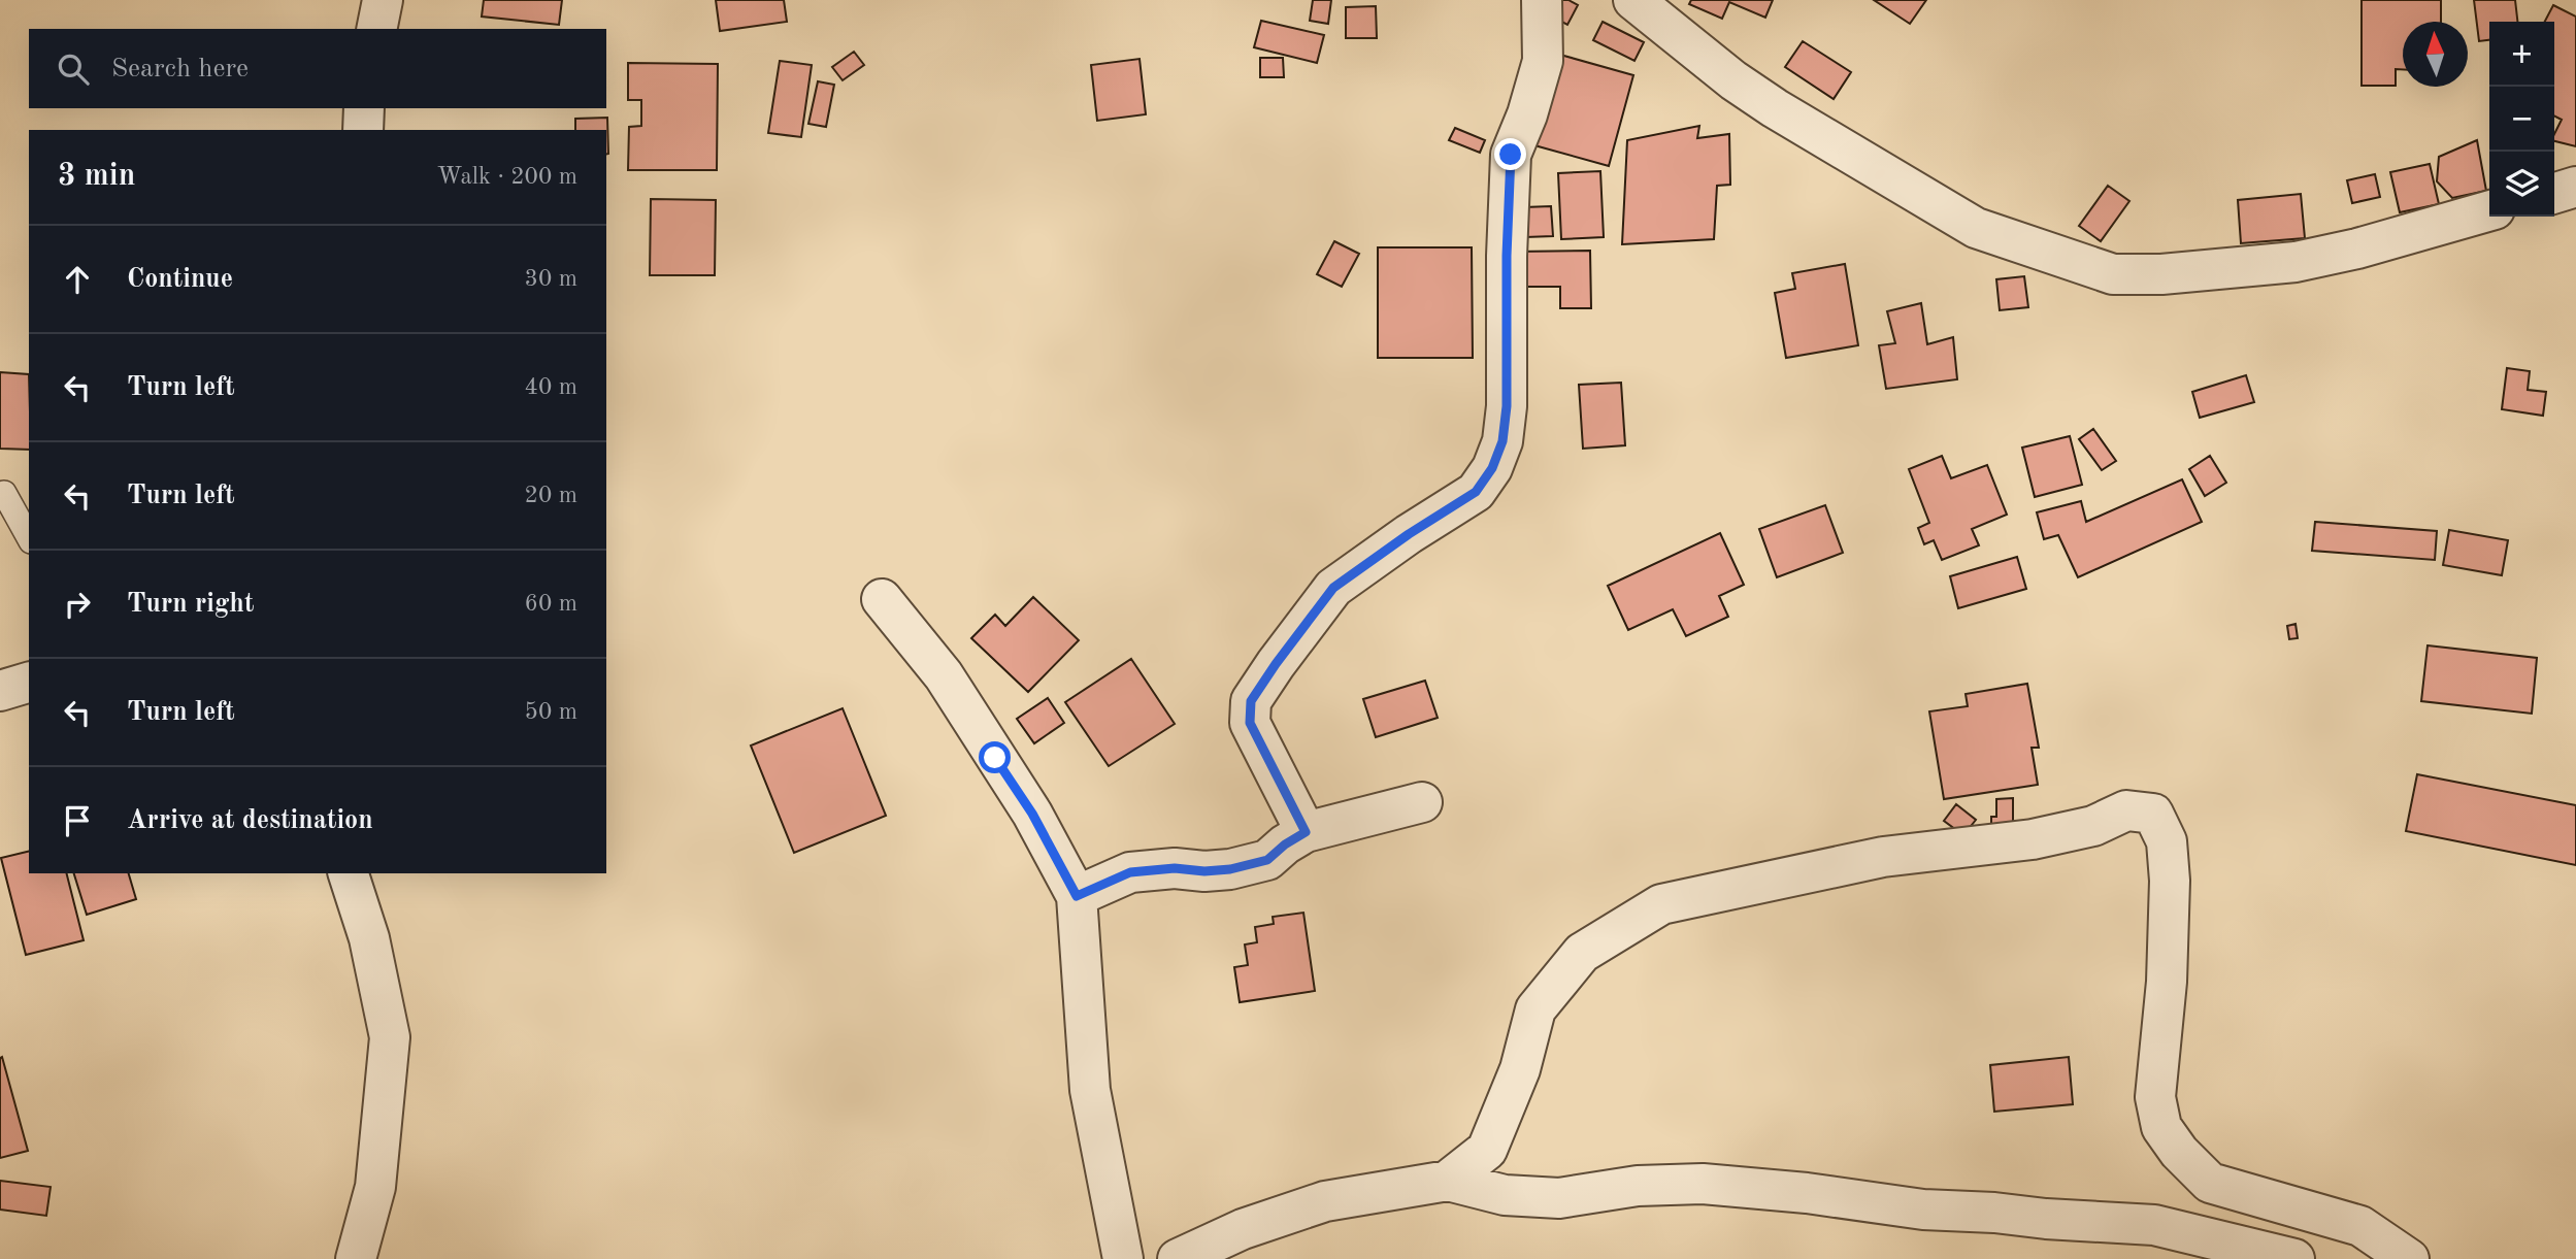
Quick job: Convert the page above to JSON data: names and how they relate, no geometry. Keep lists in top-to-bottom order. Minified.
{"north":"top","page":{"map_buttons":["+","−"],"search":"Search here","heading":["3 min","Walk · 200 m"],"list":[["Continue","30 m"],["Turn left","40 m"],["Turn left","20 m"],["Turn right","60 m"],["Turn left","50 m"],"Arrive at destination"]}}
